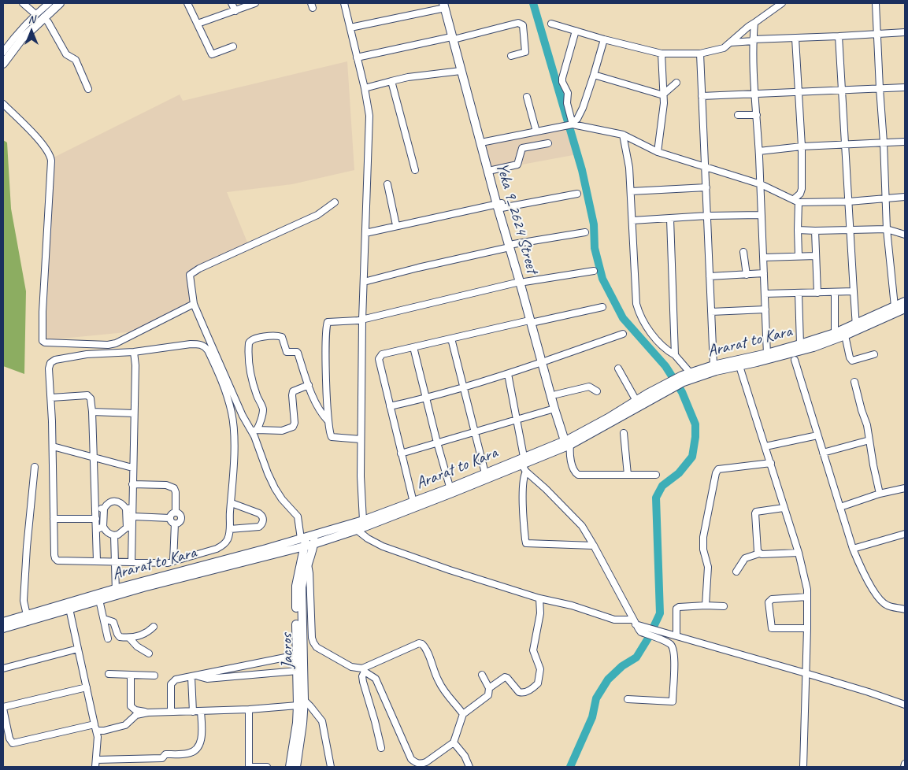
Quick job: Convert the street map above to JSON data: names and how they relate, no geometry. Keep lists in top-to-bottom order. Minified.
{"streets":{"main road":["Yeka 9_2624 Street","Ararat to Kara","Jacros"]},"crossings":[["Yeka 9_2624 Street","Ararat to Kara"],["Ararat to Kara","Jacros"]],"north":"top"}
